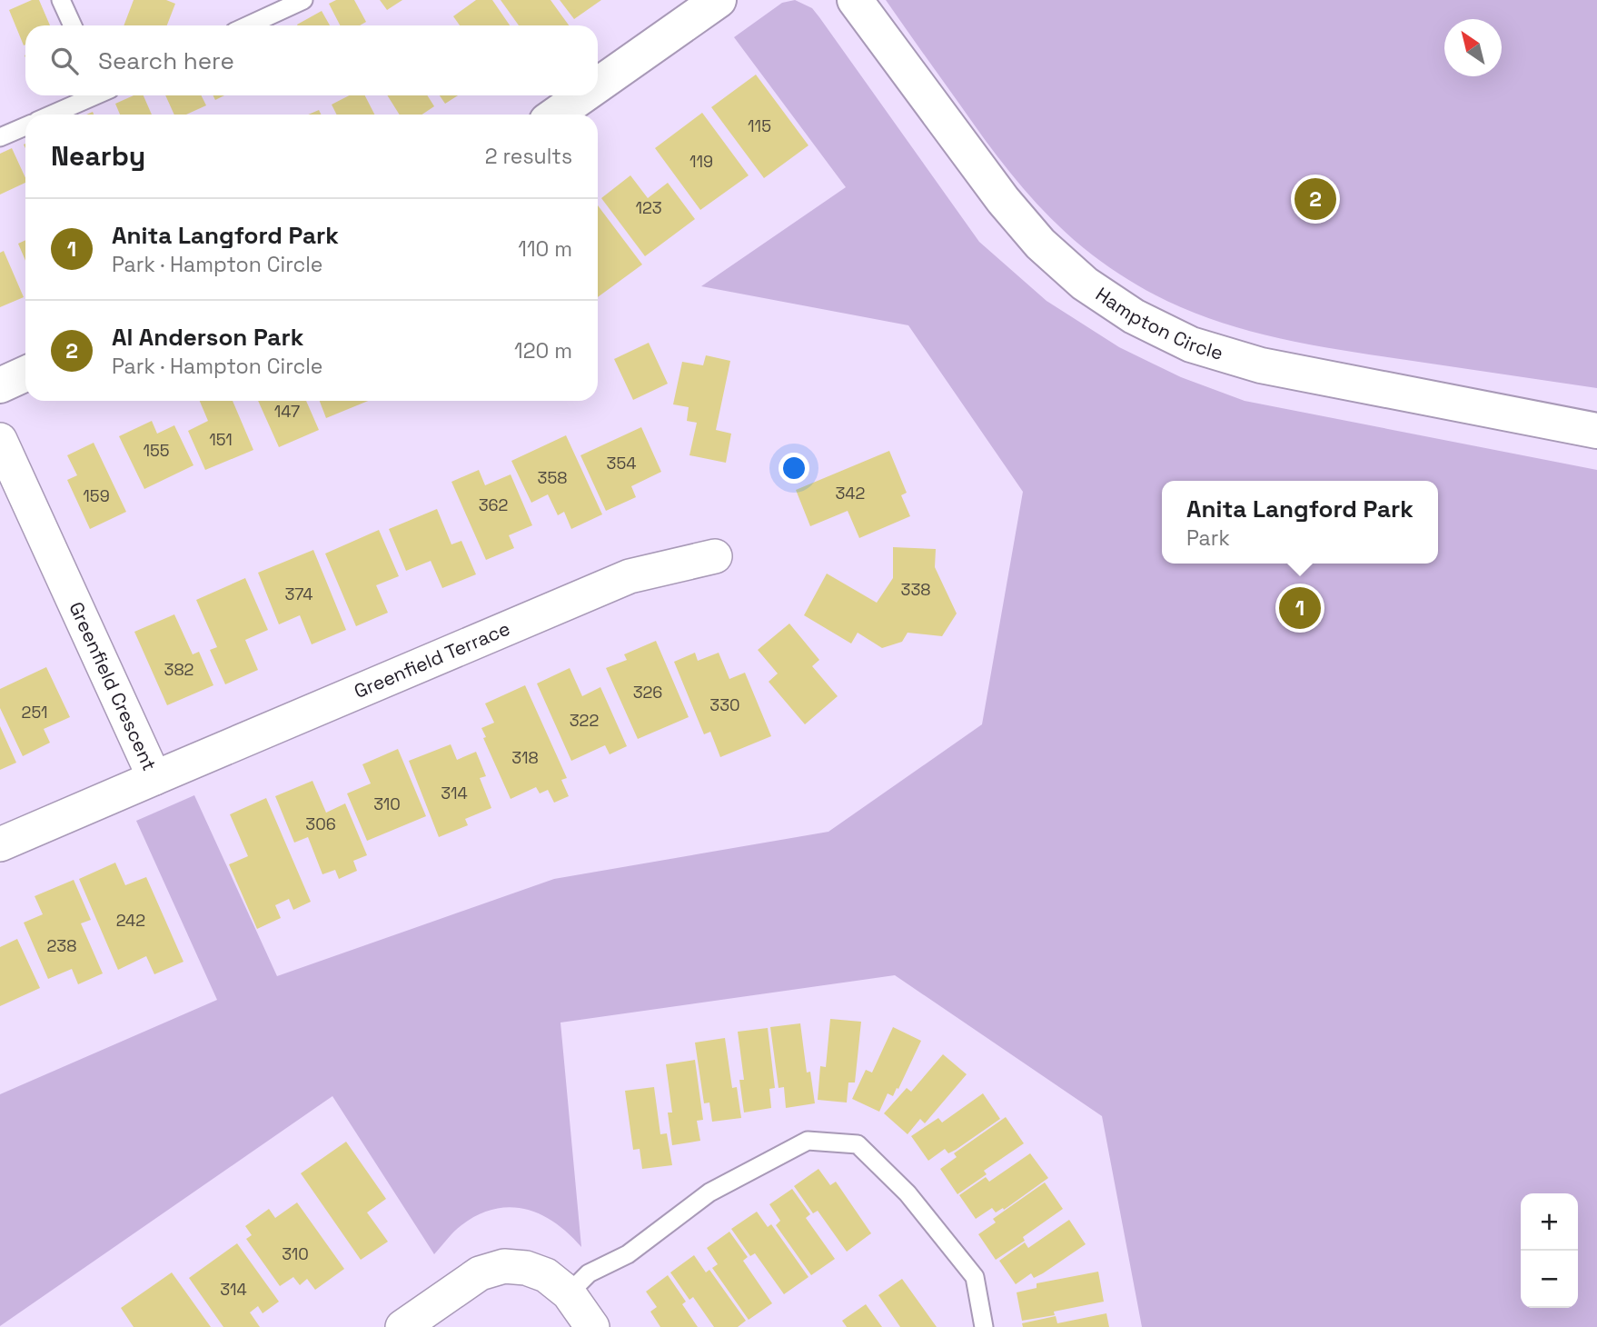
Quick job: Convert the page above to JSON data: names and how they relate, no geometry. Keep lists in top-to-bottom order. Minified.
{"streets":{"street":["Hampton Circle","Greenfield Terrace","Greenfield Crescent"]},"crossings":[["Greenfield Terrace","Greenfield Crescent"]],"house_numbers":["115","119","123","147","151","155","354","358","342","159","362","338","374","382","326","330","251","322","318","314","310","306","242","238","310","314"],"north":"top left","page":{"search":"Search here","heading":["Nearby","2 results"],"pins":["2","1"],"list":[{"mark":"1","name":"Anita Langford Park","note":"Park · Hampton Circle","value":"110 m"},{"mark":"2","name":"Al Anderson Park","note":"Park · Hampton Circle","value":"120 m"}],"popup":["Anita Langford Park","Park"],"map_buttons":["+","−"]}}
